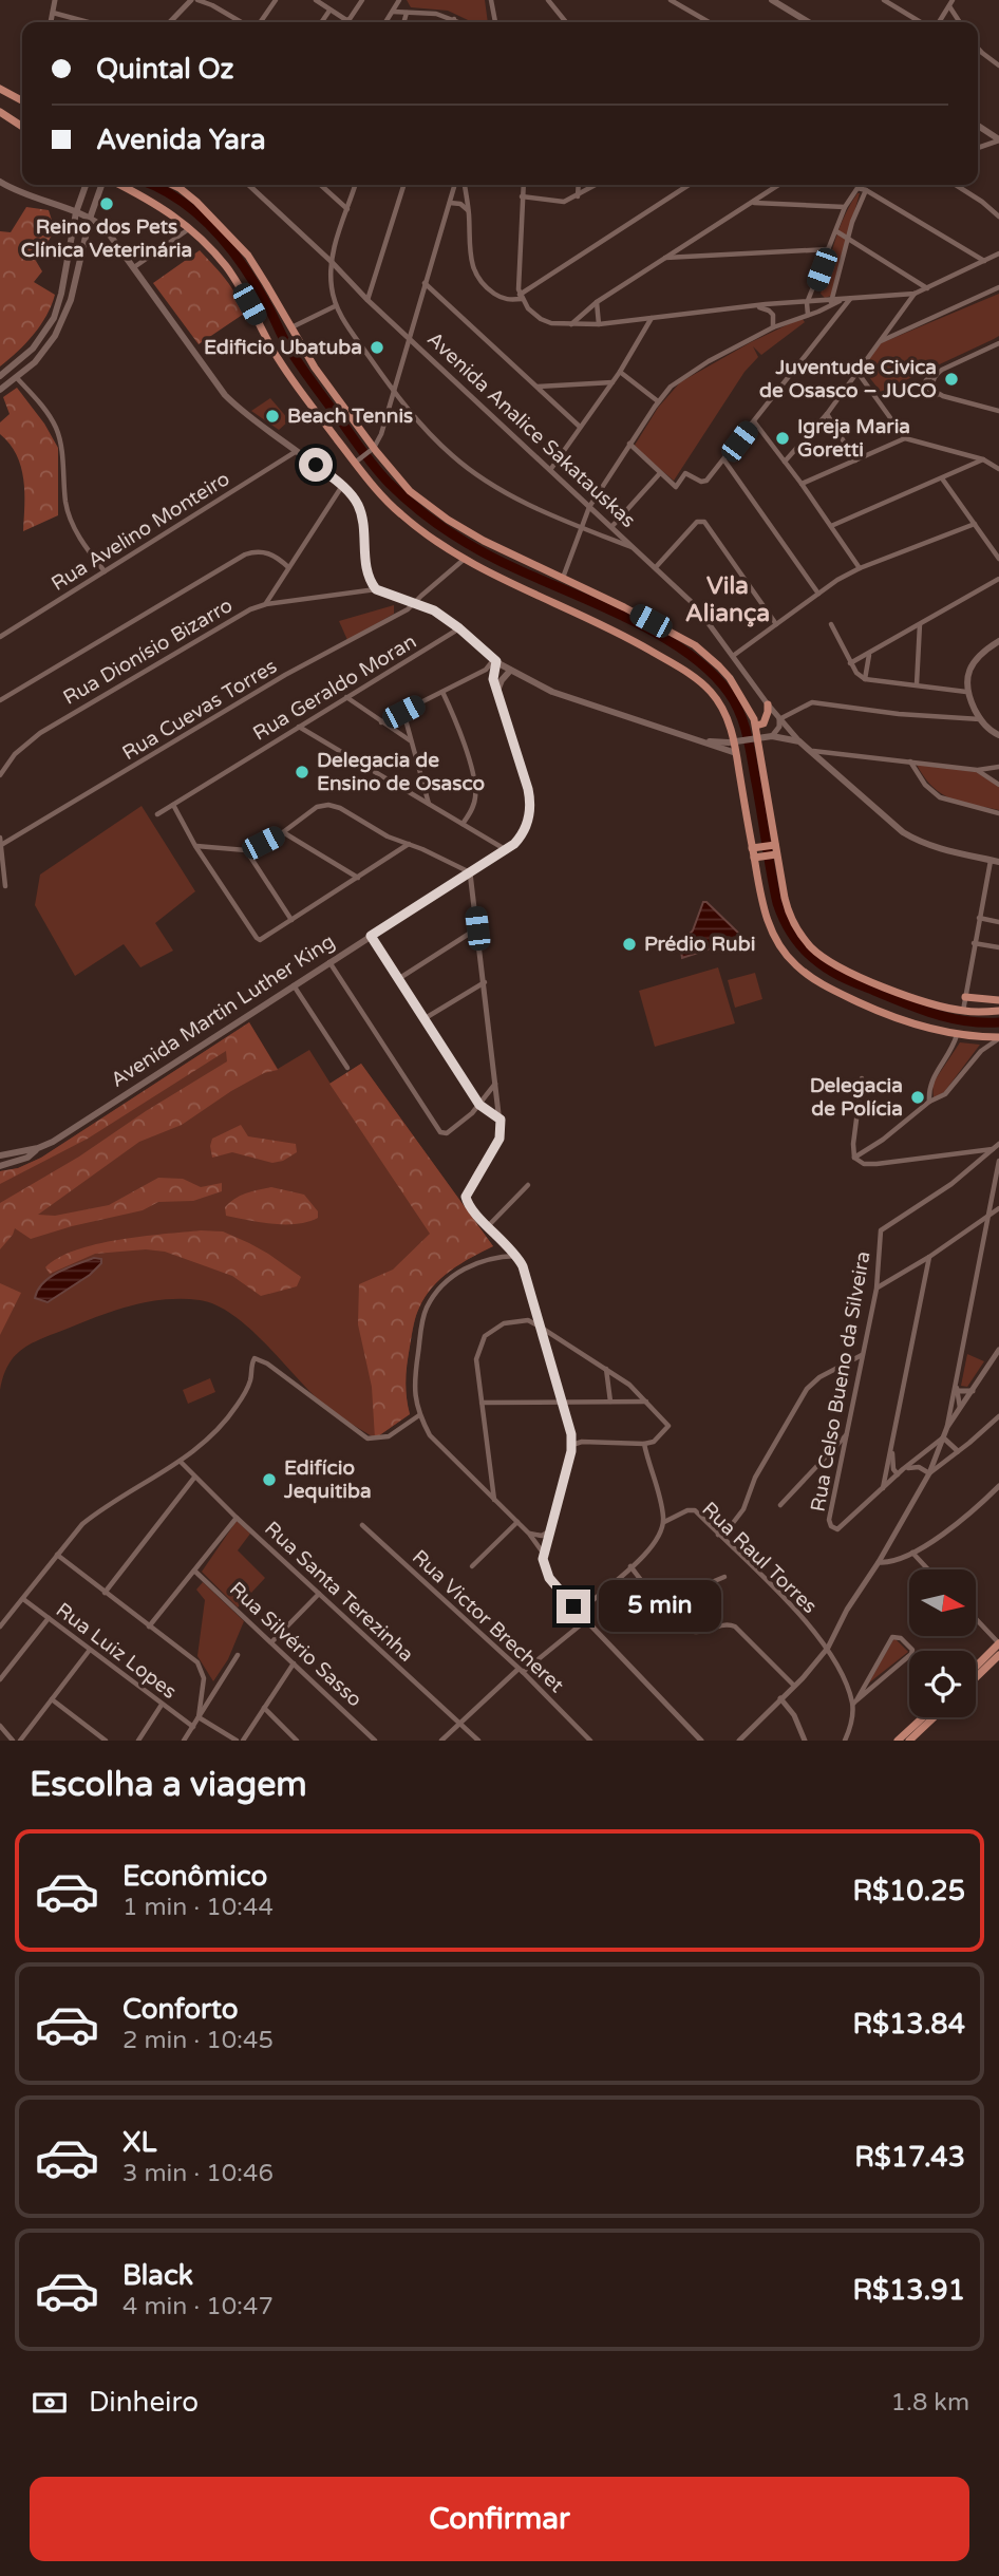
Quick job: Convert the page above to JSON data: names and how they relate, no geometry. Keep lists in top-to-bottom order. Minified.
{"streets":{"main road":["Avenida Martin Luther King"],"street":["Avenida Analice Sakatauskas","Rua Avelino Monteiro","Rua Dionísio Bizarro","Rua Geraldo Moran","Rua Cuevas Torres","Rua Celso Bueno da Silveira","Rua Raul Torres","Rua Santa Terezinha","Rua Victor Brecheret","Rua Silvério Sasso","Rua Luiz Lopes"]},"districts":["Vila Aliança"],"places":["Reino dos Pets Clínica Veterinária","Edificio Ubatuba","Juventude Civica de Osasco – JUCO","Beach Tennis","Igreja Maria Goretti","Delegacia de Ensino de Osasco","Prédio Rubi","Delegacia de Polícia","Edifício Jequitiba"],"north":"right","page":{"banner":["Quintal Oz","Avenida Yara"],"bubble":"5 min","heading":"Escolha a viagem","list":[{"name":"Econômico","note":"1 min · 10:44","value":"R$10.25"},{"name":"Conforto","note":"2 min · 10:45","value":"R$13.84"},{"name":"XL","note":"3 min · 10:46","value":"R$17.43"},{"name":"Black","note":"4 min · 10:47","value":"R$13.91"}],"pay":["Dinheiro","1.8 km"],"buttons":"Confirmar"}}
